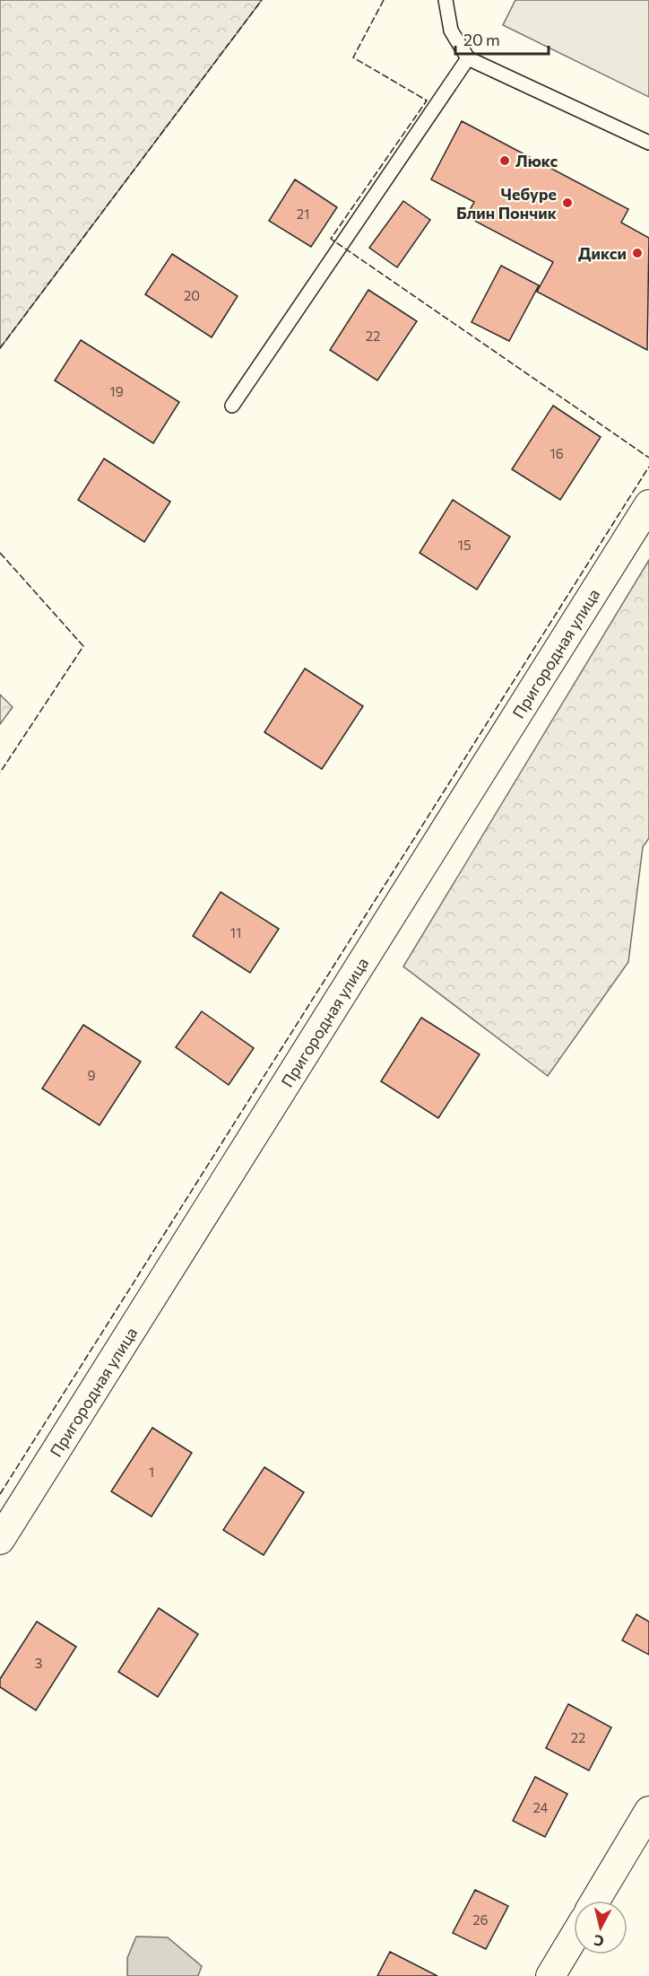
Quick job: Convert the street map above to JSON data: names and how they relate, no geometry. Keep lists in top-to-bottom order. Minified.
{"streets":{"street":["Пригородная улица"]},"places":["Люкс","Чебуре Блин Пончик","Дикси"],"house_numbers":["21","20","22","19","16","15","11","9","1","3","22","24","26"],"scale_bar":"20 m","north":"bottom"}
